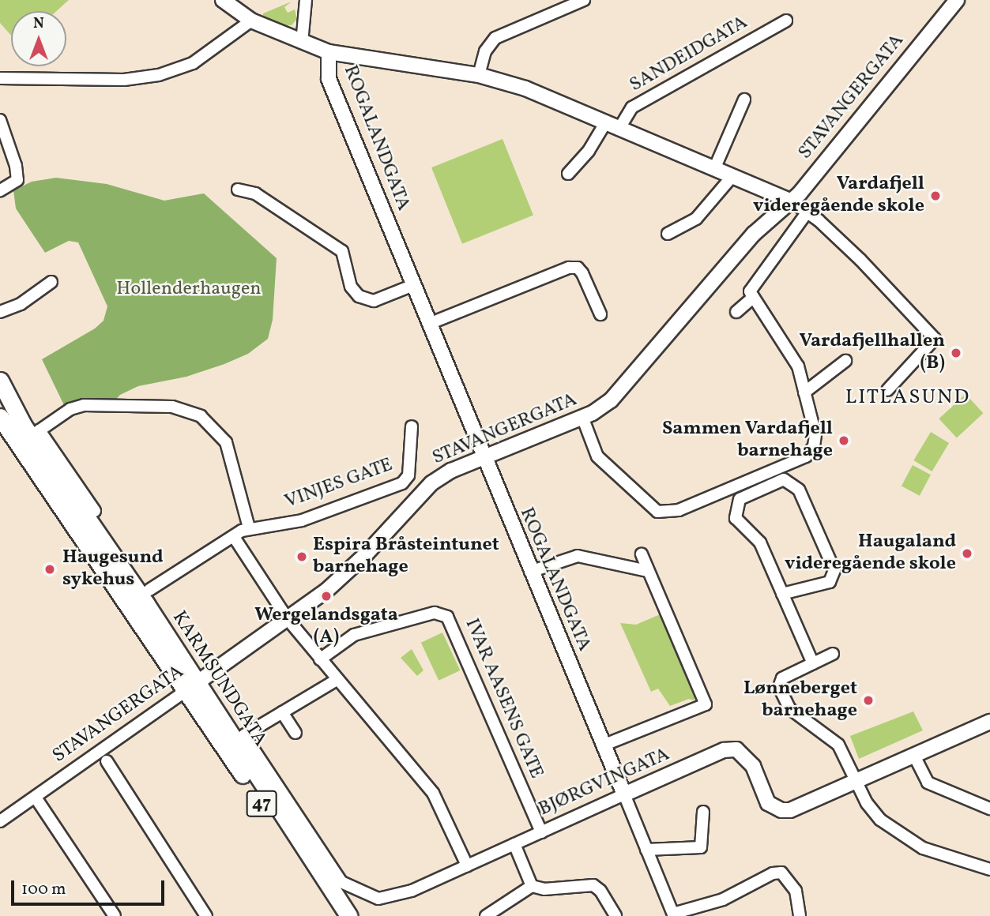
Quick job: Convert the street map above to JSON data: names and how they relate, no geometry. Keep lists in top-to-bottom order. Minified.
{"streets":{"main road":["KARMSUNDGATA","47"],"street":["SANDEIDGATA","STAVANGERGATA","ROGALANDGATA","VINJES GATE","IVAR AASENS GATE","BJØRGVINGATA"]},"crossings":[["STAVANGERGATA","ROGALANDGATA"],["STAVANGERGATA","KARMSUNDGATA"],["ROGALANDGATA","BJØRGVINGATA"],["IVAR AASENS GATE","BJØRGVINGATA"]],"districts":["LITLASUND"],"parks":["Hollenderhaugen"],"places":["Vardafjell videregående skole","Vardafjellhallen (B)","Sammen Vardafjell barnehage","Haugaland videregående skole","Espira Bråsteintunet barnehage","Haugesund sykehus","Wergelandsgata (A)","Lønneberget barnehage"],"scale_bar":"100 m","north":"top"}
